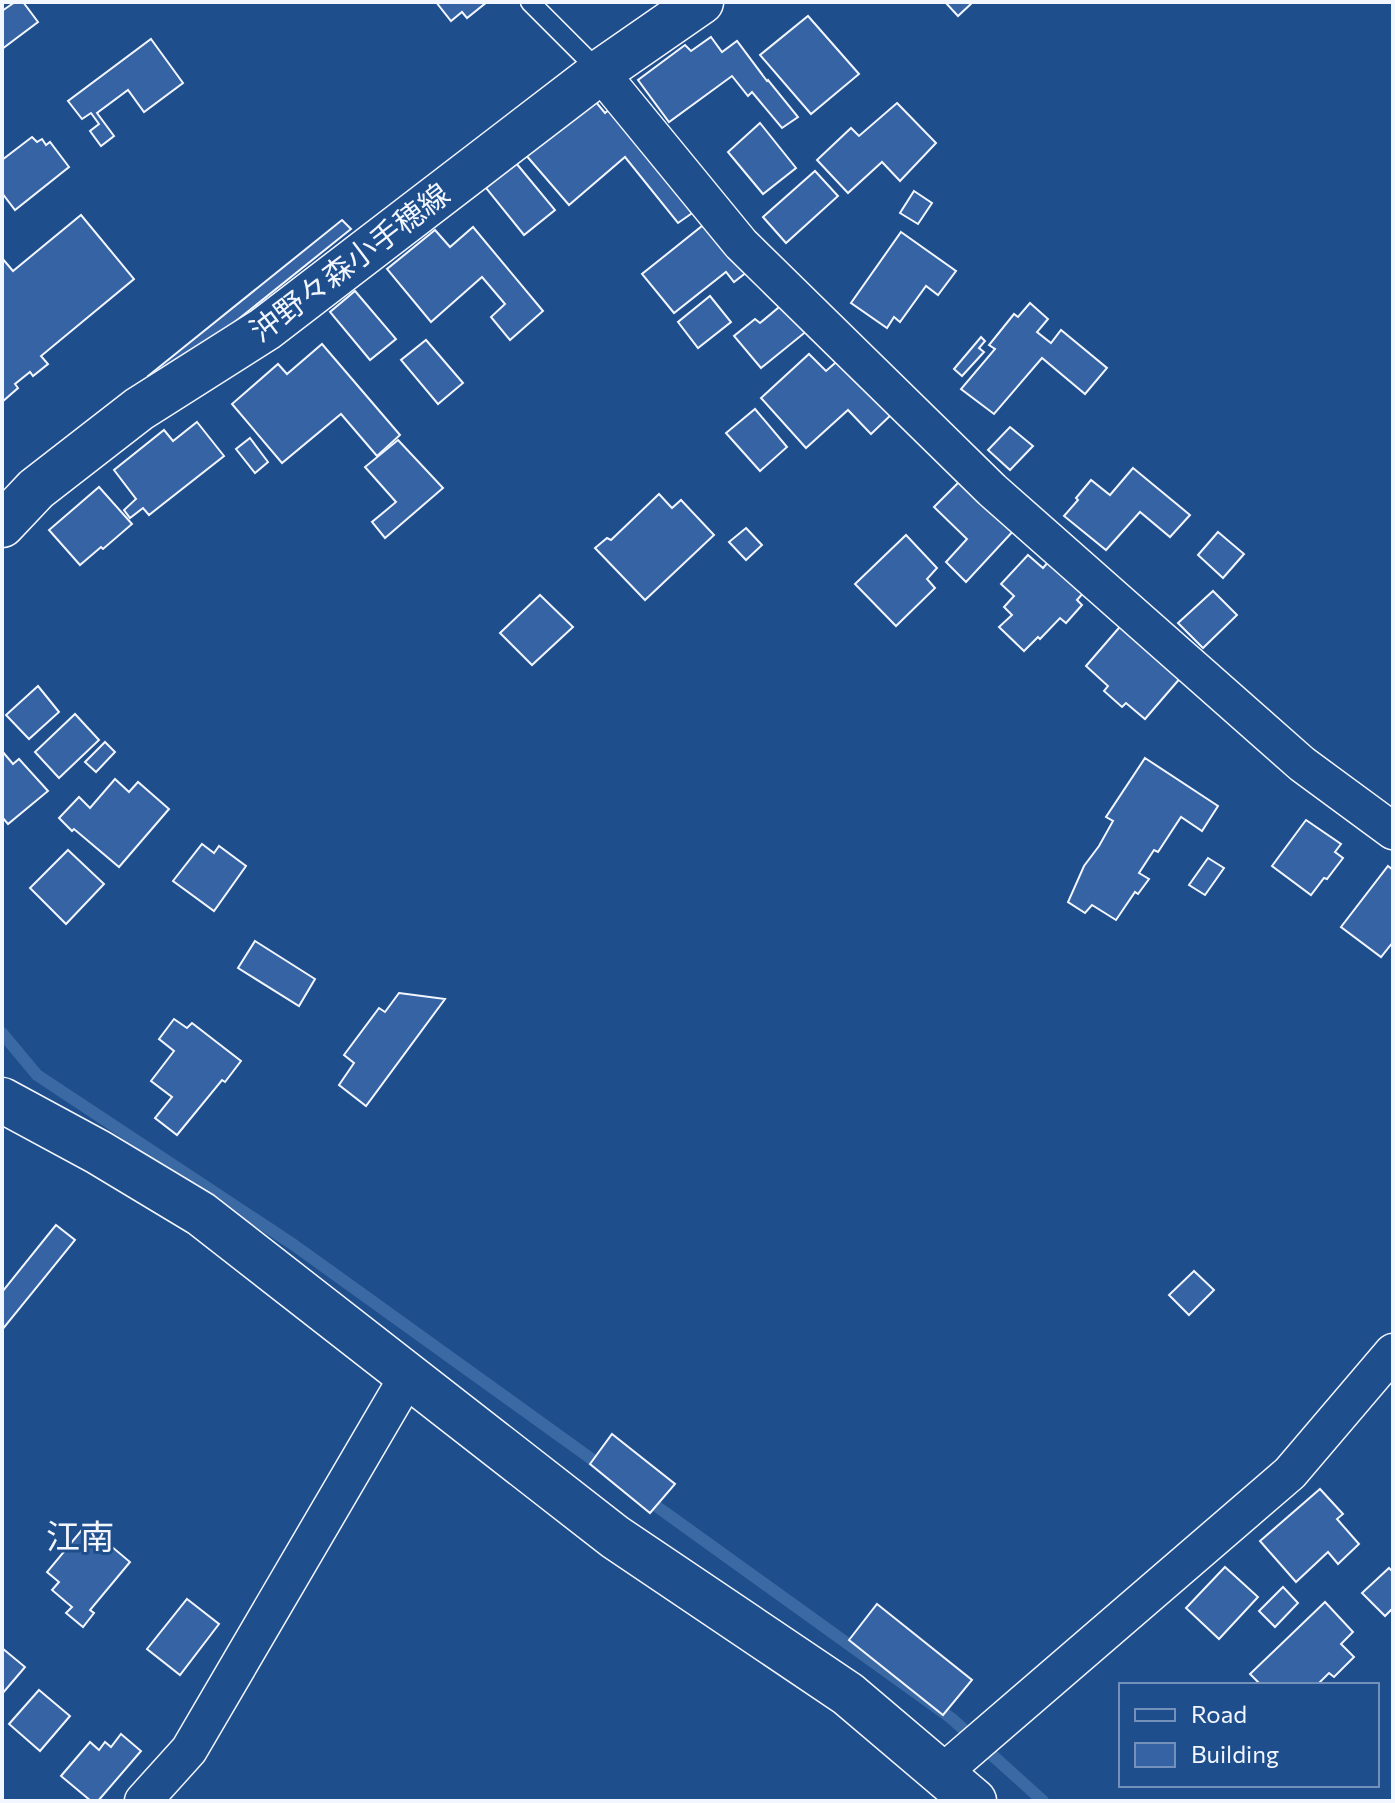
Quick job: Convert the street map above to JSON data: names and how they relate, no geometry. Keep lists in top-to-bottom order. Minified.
{"streets":{"street":["沖野々森小手穂線"]},"districts":["江南"],"legend":["Road","Building"]}
